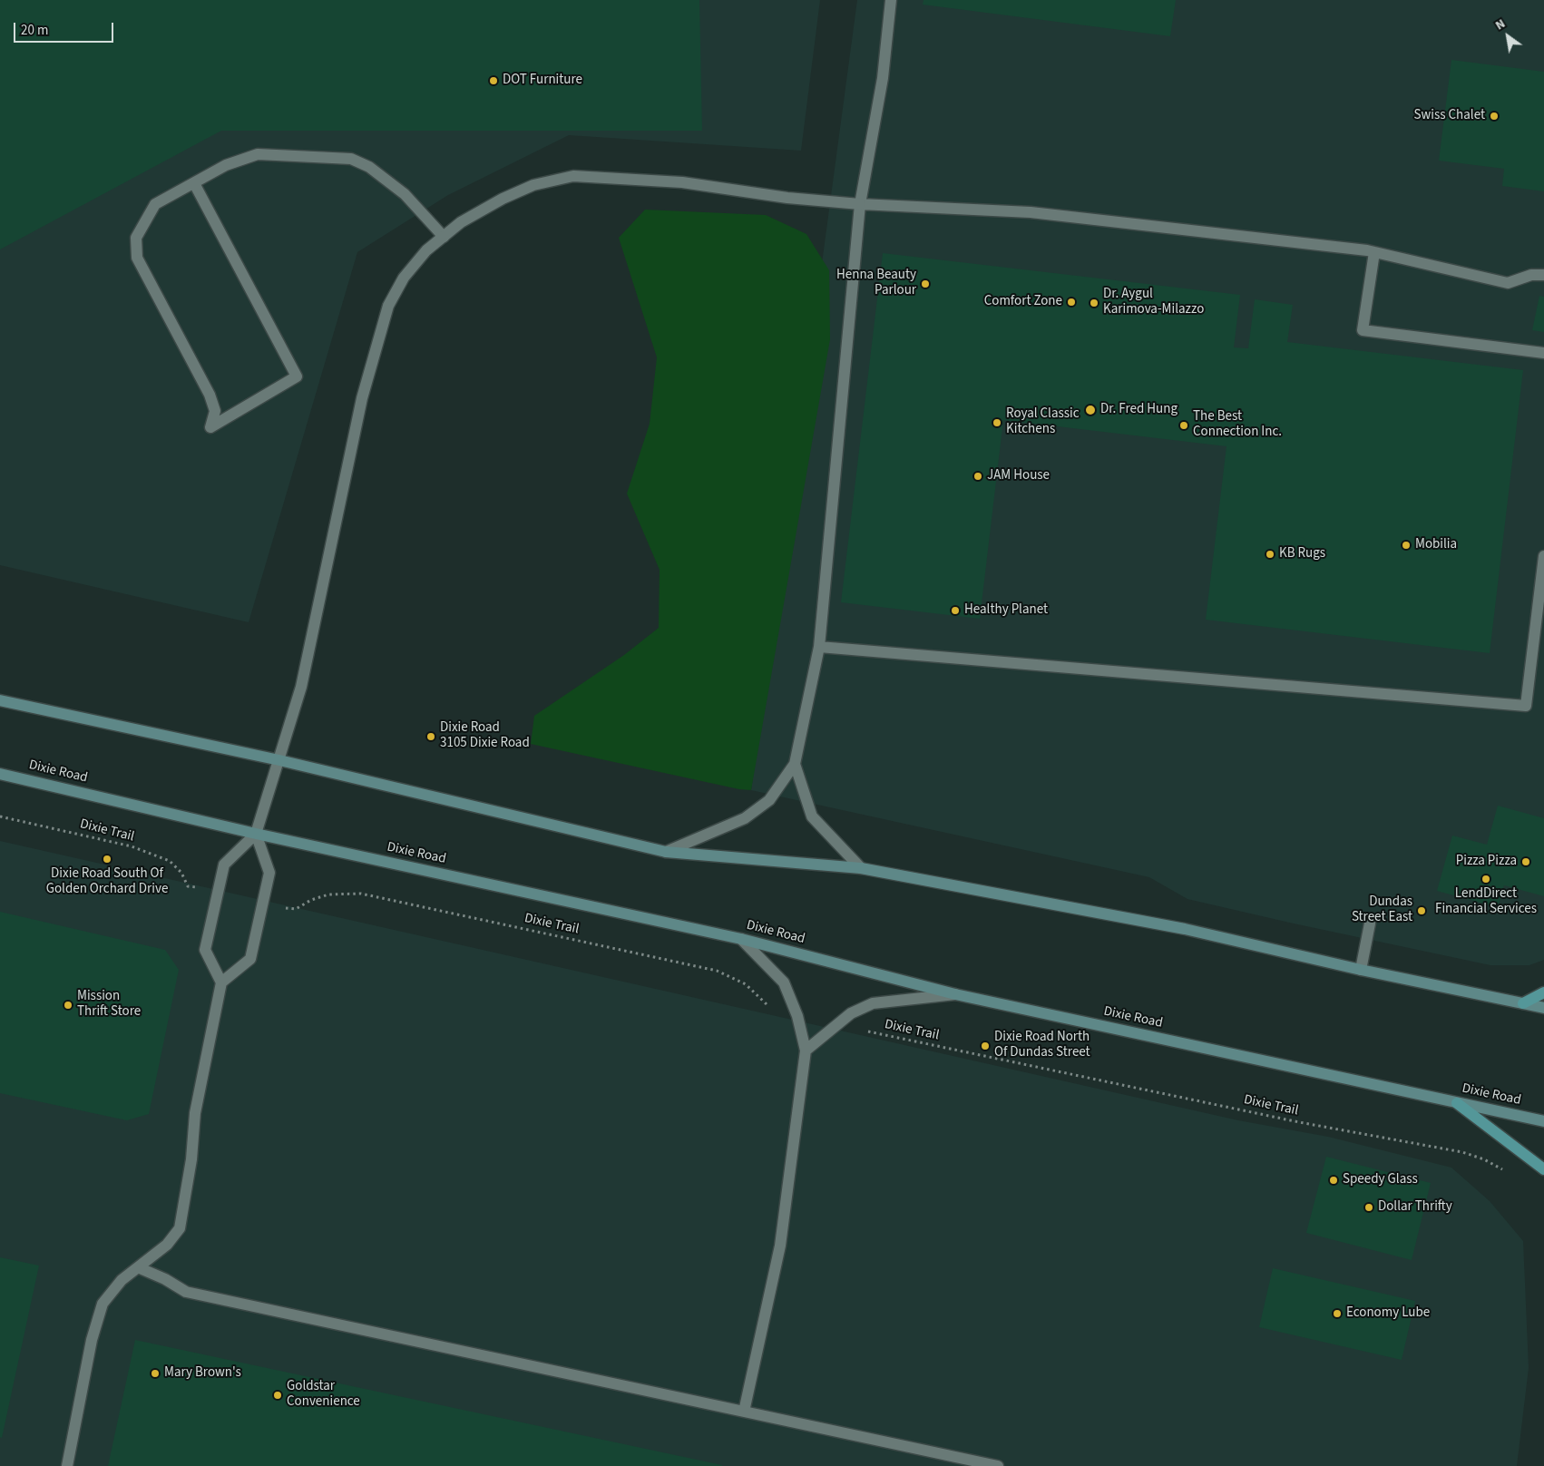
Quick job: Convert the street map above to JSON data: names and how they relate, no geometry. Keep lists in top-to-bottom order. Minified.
{"streets":{"main road":["Dixie Road"],"path":["Dixie Trail"]},"places":["DOT Furniture","Swiss Chalet","Henna Beauty Parlour","Comfort Zone","Dr. Aygul Karimova-Milazzo","Dr. Fred Hung","Royal Classic Kitchens","The Best Connection Inc.","JAM House","Mobilia","KB Rugs","Healthy Planet","Dixie Road 3105 Dixie Road","Dixie Road South Of Golden Orchard Drive","Pizza Pizza","LendDirect Financial Services","Dundas Street East","Mission Thrift Store","Dixie Road North Of Dundas Street","Speedy Glass","Dollar Thrifty","Economy Lube","Mary Brown's","Goldstar Convenience"],"scale_bar":"20 m","north":"top left"}
